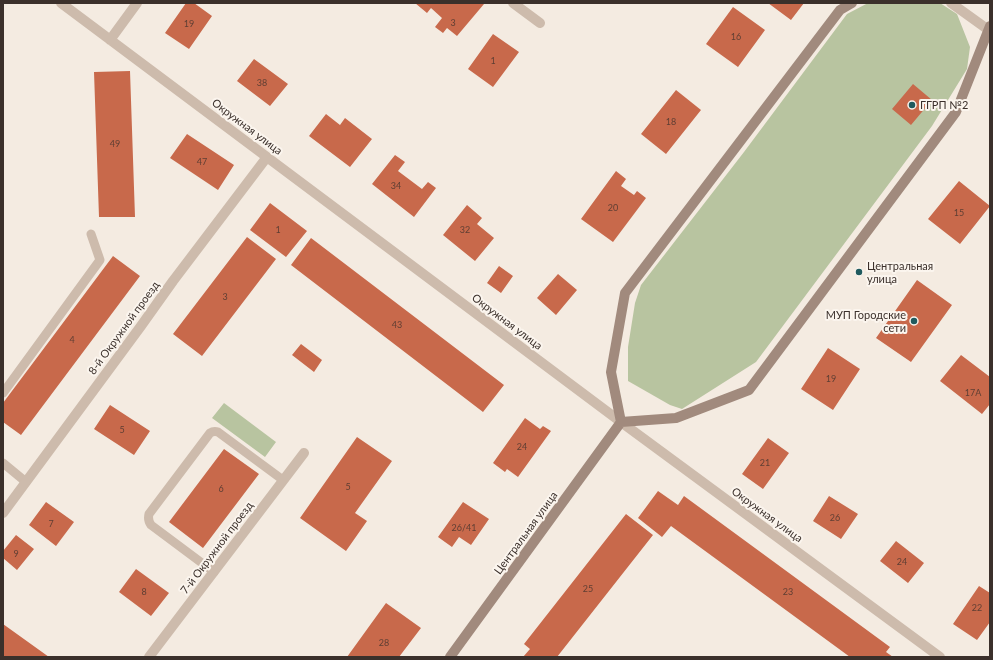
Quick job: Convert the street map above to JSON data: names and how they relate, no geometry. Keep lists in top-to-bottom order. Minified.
{"streets":{"street":["Окружная улица","8-й Окружной проезд","Центральная улица","7-й Окружной проезд"]},"crossings":[["Окружная улица","8-й Окружной проезд"],["Окружная улица","Центральная улица"]],"places":["ГГРП №2","Центральная улица","МУП Городские сети"],"house_numbers":["3","19","16","1","38","18","49","47","34","20","15","1","32","3","43","4","19","17А","5","24","21","5","6","26","7","26/41","9","24","25","8","23","22","28"]}
